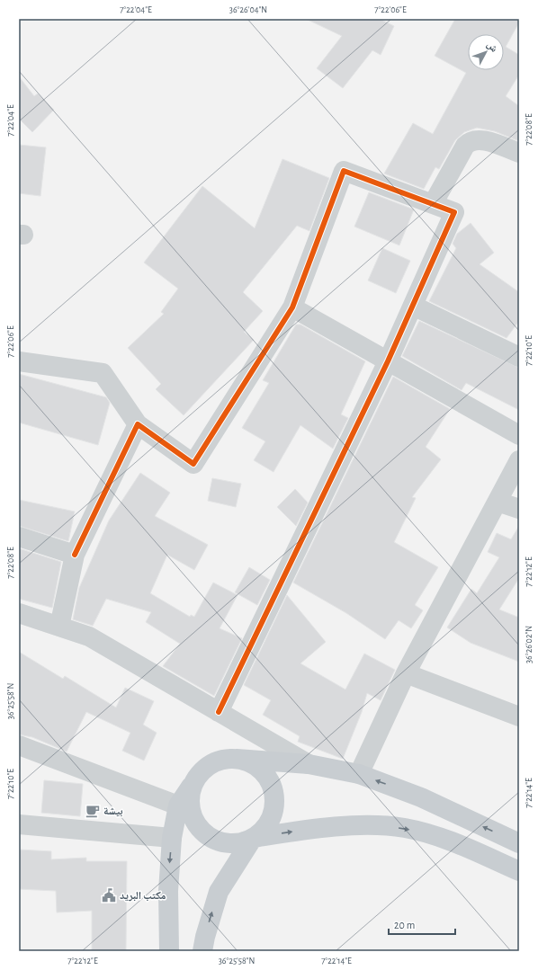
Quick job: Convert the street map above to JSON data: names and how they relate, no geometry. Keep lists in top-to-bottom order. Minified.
{"places":{"cafe":["بيشة"],"public building":["مكتب البريد"]},"scale_bar":"20 m","north":"top right","coordinates":["7°22'04\"E","36°26'04\"N","7°22'06\"E","7°22'08\"E","7°22'10\"E","7°22'12\"E","36°26'02\"N","36°25'58\"N","7°22'14\"E"]}
